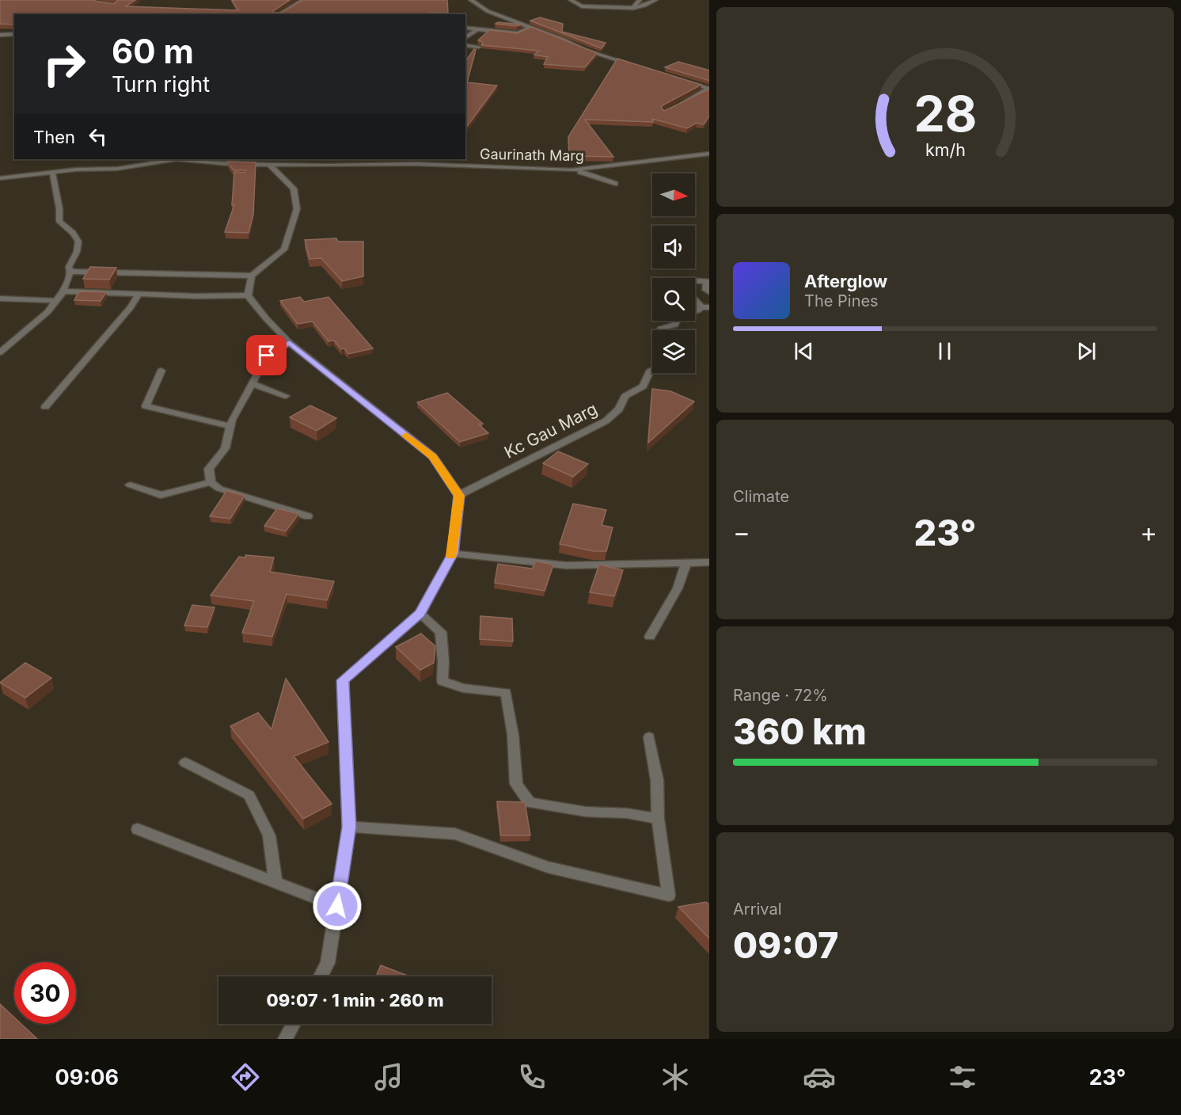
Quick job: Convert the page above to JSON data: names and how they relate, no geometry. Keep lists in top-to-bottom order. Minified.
{"streets":{"street":["Gaurinath Marg","Kc Gau Marg"]},"north":"right","page":{"turn":["60 m","Turn right"],"then":"Then","song":["Afterglow","The Pines"],"tile":["Climate",["Range · 72%","360 km"],["Arrival","09:07"]],"heat":["−","23°","+"],"limit":"30","trip":"09:07 · 1 min · 260 m","tabs":["09:06","23°"],"gauge":["28","km/h"]}}
